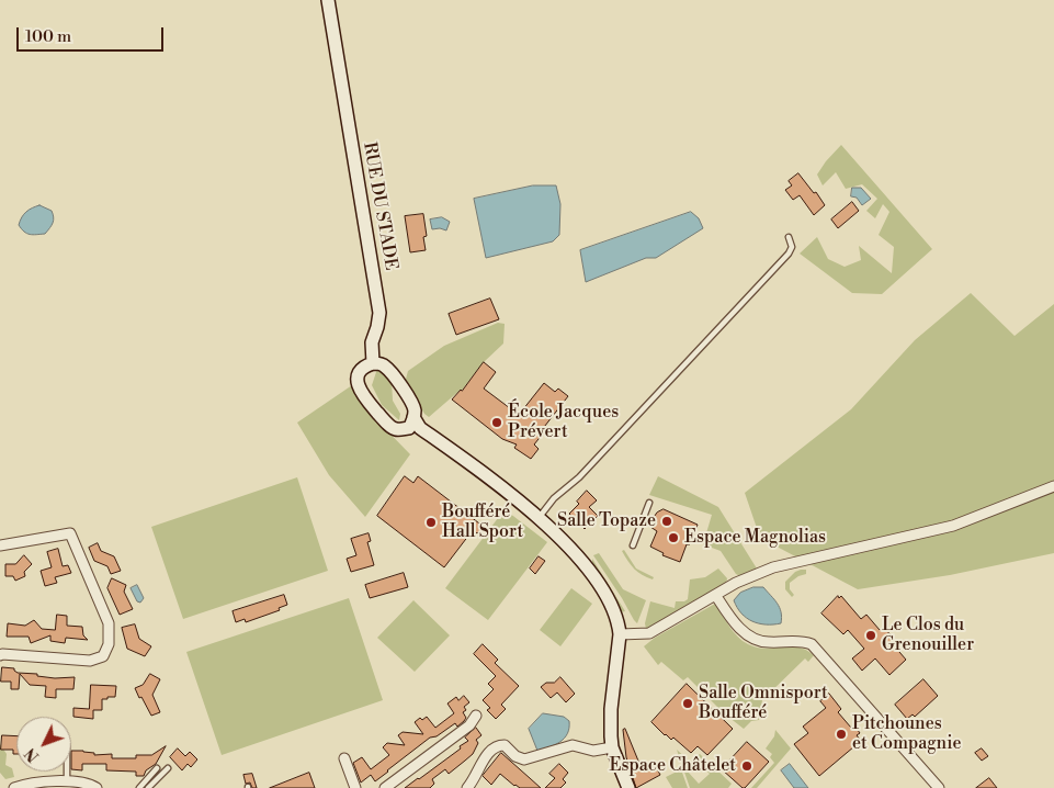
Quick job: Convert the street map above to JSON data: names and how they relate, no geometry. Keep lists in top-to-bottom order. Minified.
{"streets":{"street":["RUE DU STADE"]},"places":["École Jacques Prévert","Salle Topaze","Boufféré Hall Sport","Espace Magnolias","Le Clos du Grenouiller","Salle Omnisport Boufféré","Pitchounes et Compagnie","Espace Châtelet"],"scale_bar":"100 m","north":"bottom left"}
